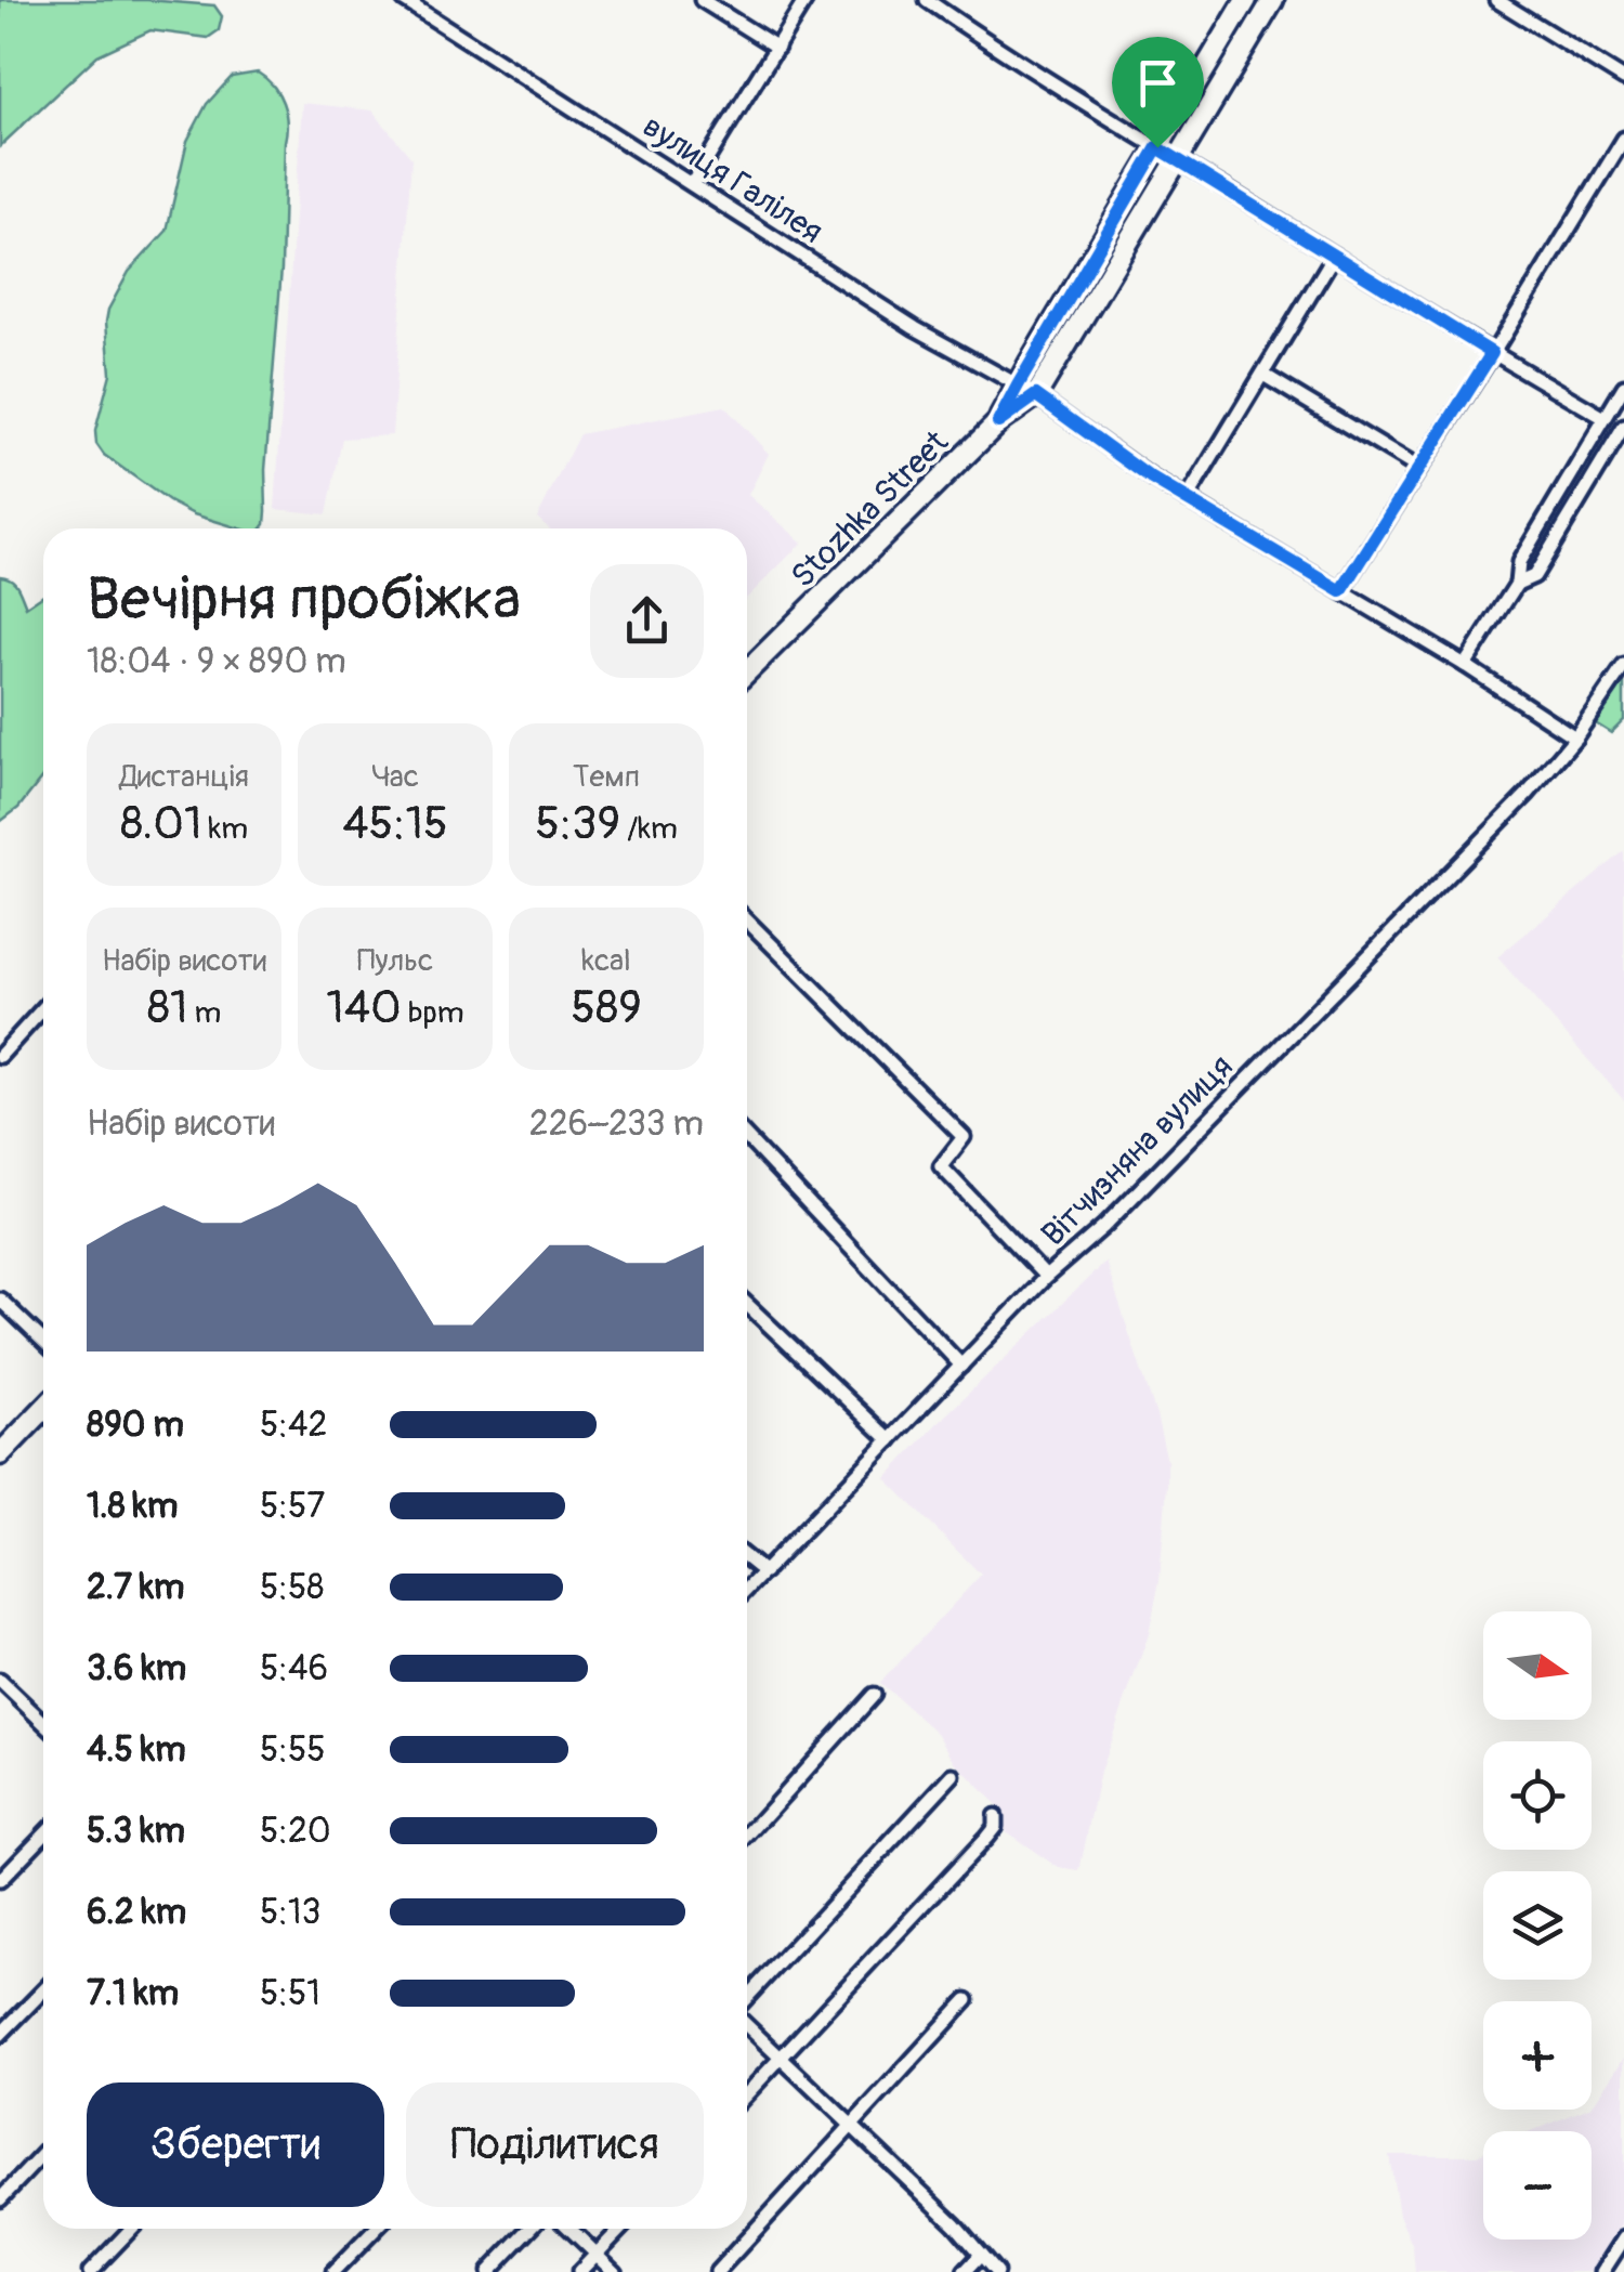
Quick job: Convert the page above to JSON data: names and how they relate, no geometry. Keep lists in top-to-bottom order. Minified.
{"streets":{"street":["вулиця Галілея","Stozhka Street","Вітчизняна вулиця"]},"crossings":[["вулиця Галілея","Stozhka Street"],["вулиця Галілея","Вітчизняна вулиця"]],"north":"right","page":{"heading":["Вечірня пробіжка","18:04 · 9 × 890 m"],"stats":[["Дистанція","8.01 km"],["Час","45:15"],["Темп","5:39 /km"],["Набір висоти","81 m"],["Пульс","140 bpm"],["kcal","589"]],"chart":["Набір висоти","226–233 m"],"list":[{"name":"890 m","note":"5:42"},{"name":"1.8 km","note":"5:57"},{"name":"2.7 km","note":"5:58"},{"name":"3.6 km","note":"5:46"},{"name":"4.5 km","note":"5:55"},{"name":"5.3 km","note":"5:20"},{"name":"6.2 km","note":"5:13"},{"name":"7.1 km","note":"5:51"}],"map_buttons":["+","−"],"buttons":["Зберегти","Поділитися"]}}
